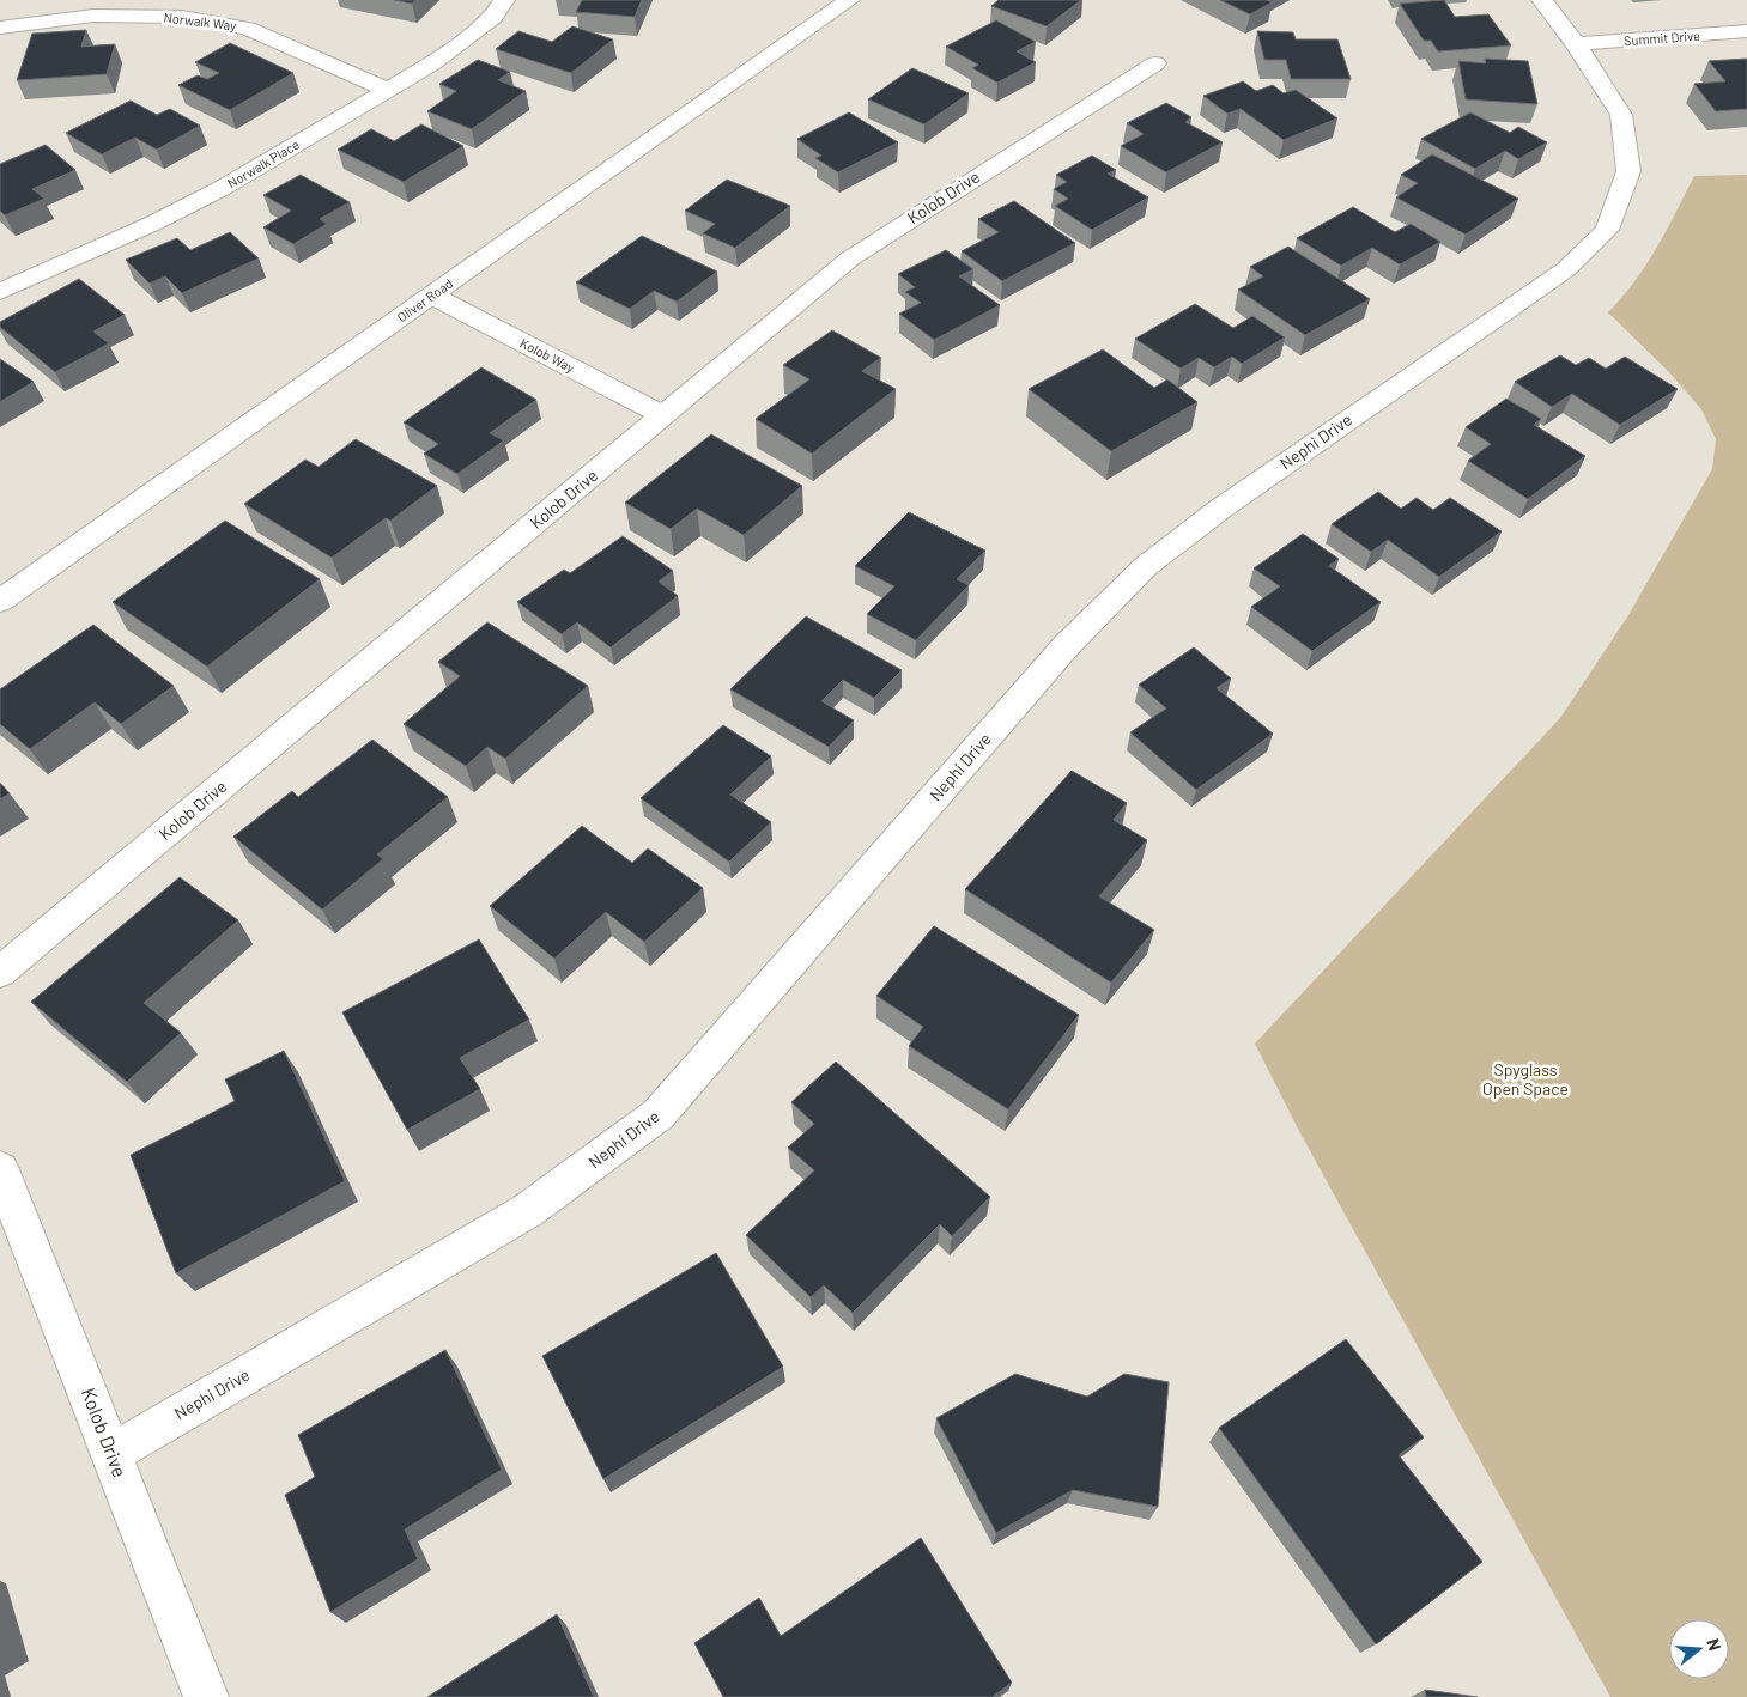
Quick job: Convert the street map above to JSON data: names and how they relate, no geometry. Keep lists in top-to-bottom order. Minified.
{"streets":{"street":["Norwalk Way","Summit Drive","Norwalk Place","Kolob Drive","Oliver Road","Kolob Way","Nephi Drive"]},"crossings":[["Norwalk Way","Norwalk Place"],["Summit Drive","Nephi Drive"],["Kolob Drive","Kolob Way"],["Kolob Drive","Nephi Drive"],["Oliver Road","Kolob Way"]],"parks":["Spyglass Open Space"],"north":"right"}
